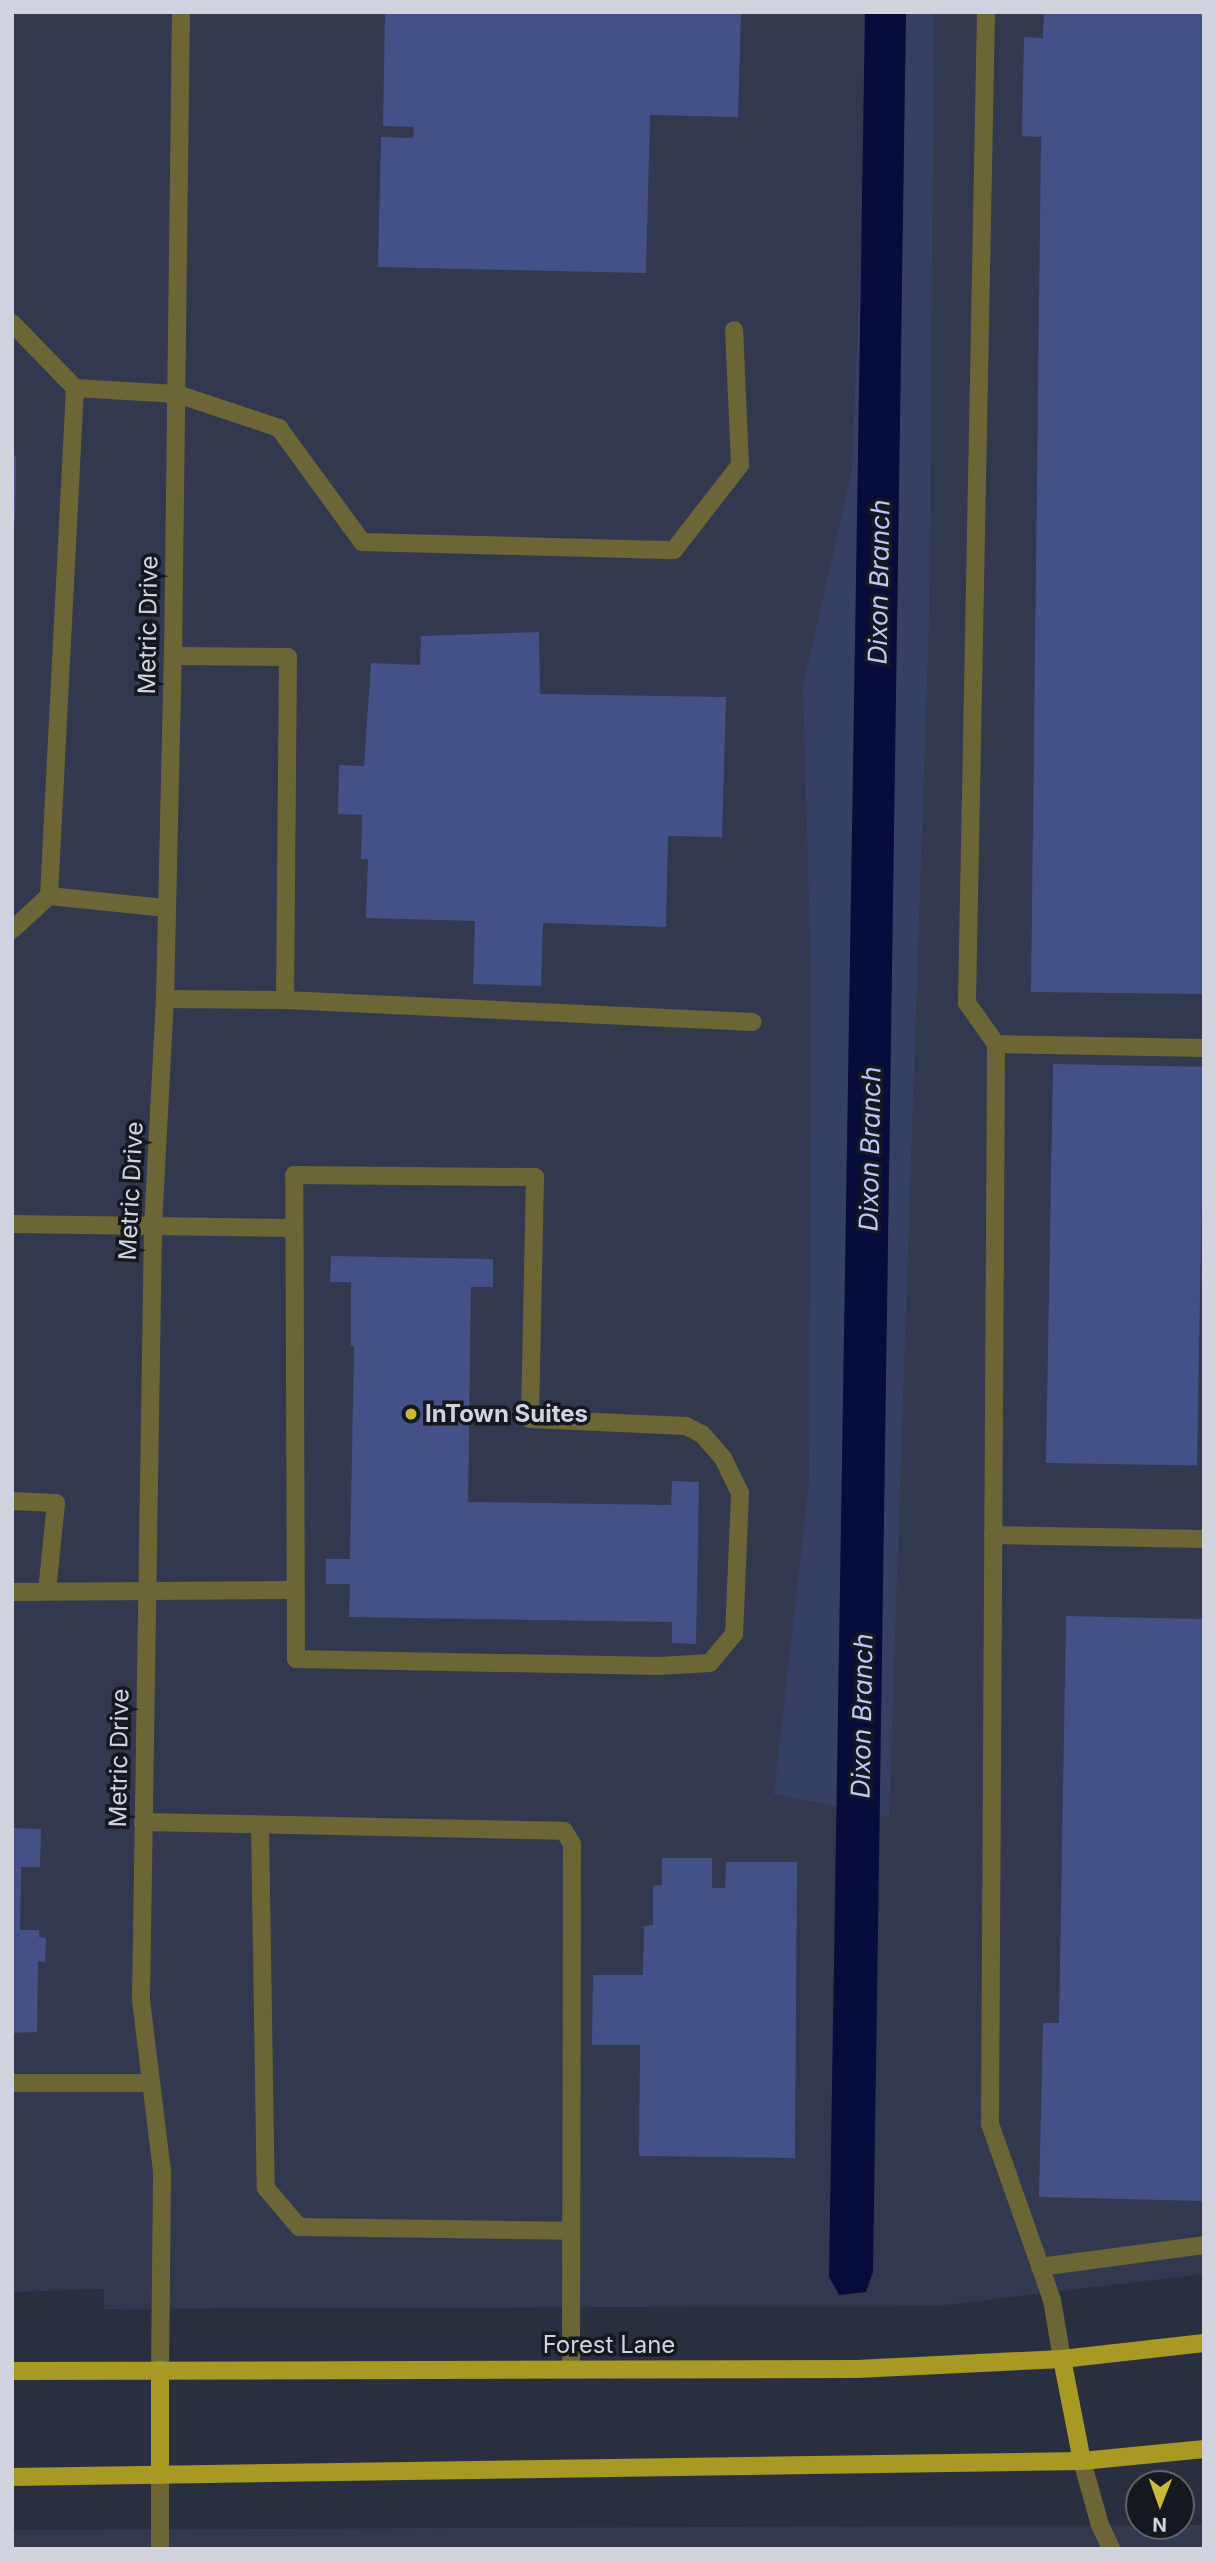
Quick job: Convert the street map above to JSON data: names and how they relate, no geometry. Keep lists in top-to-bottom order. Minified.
{"streets":{"main road":["Forest Lane"],"street":["Metric Drive"]},"crossings":[["Metric Drive","Forest Lane"]],"water":["Dixon Branch"],"places":["InTown Suites"],"north":"bottom"}
